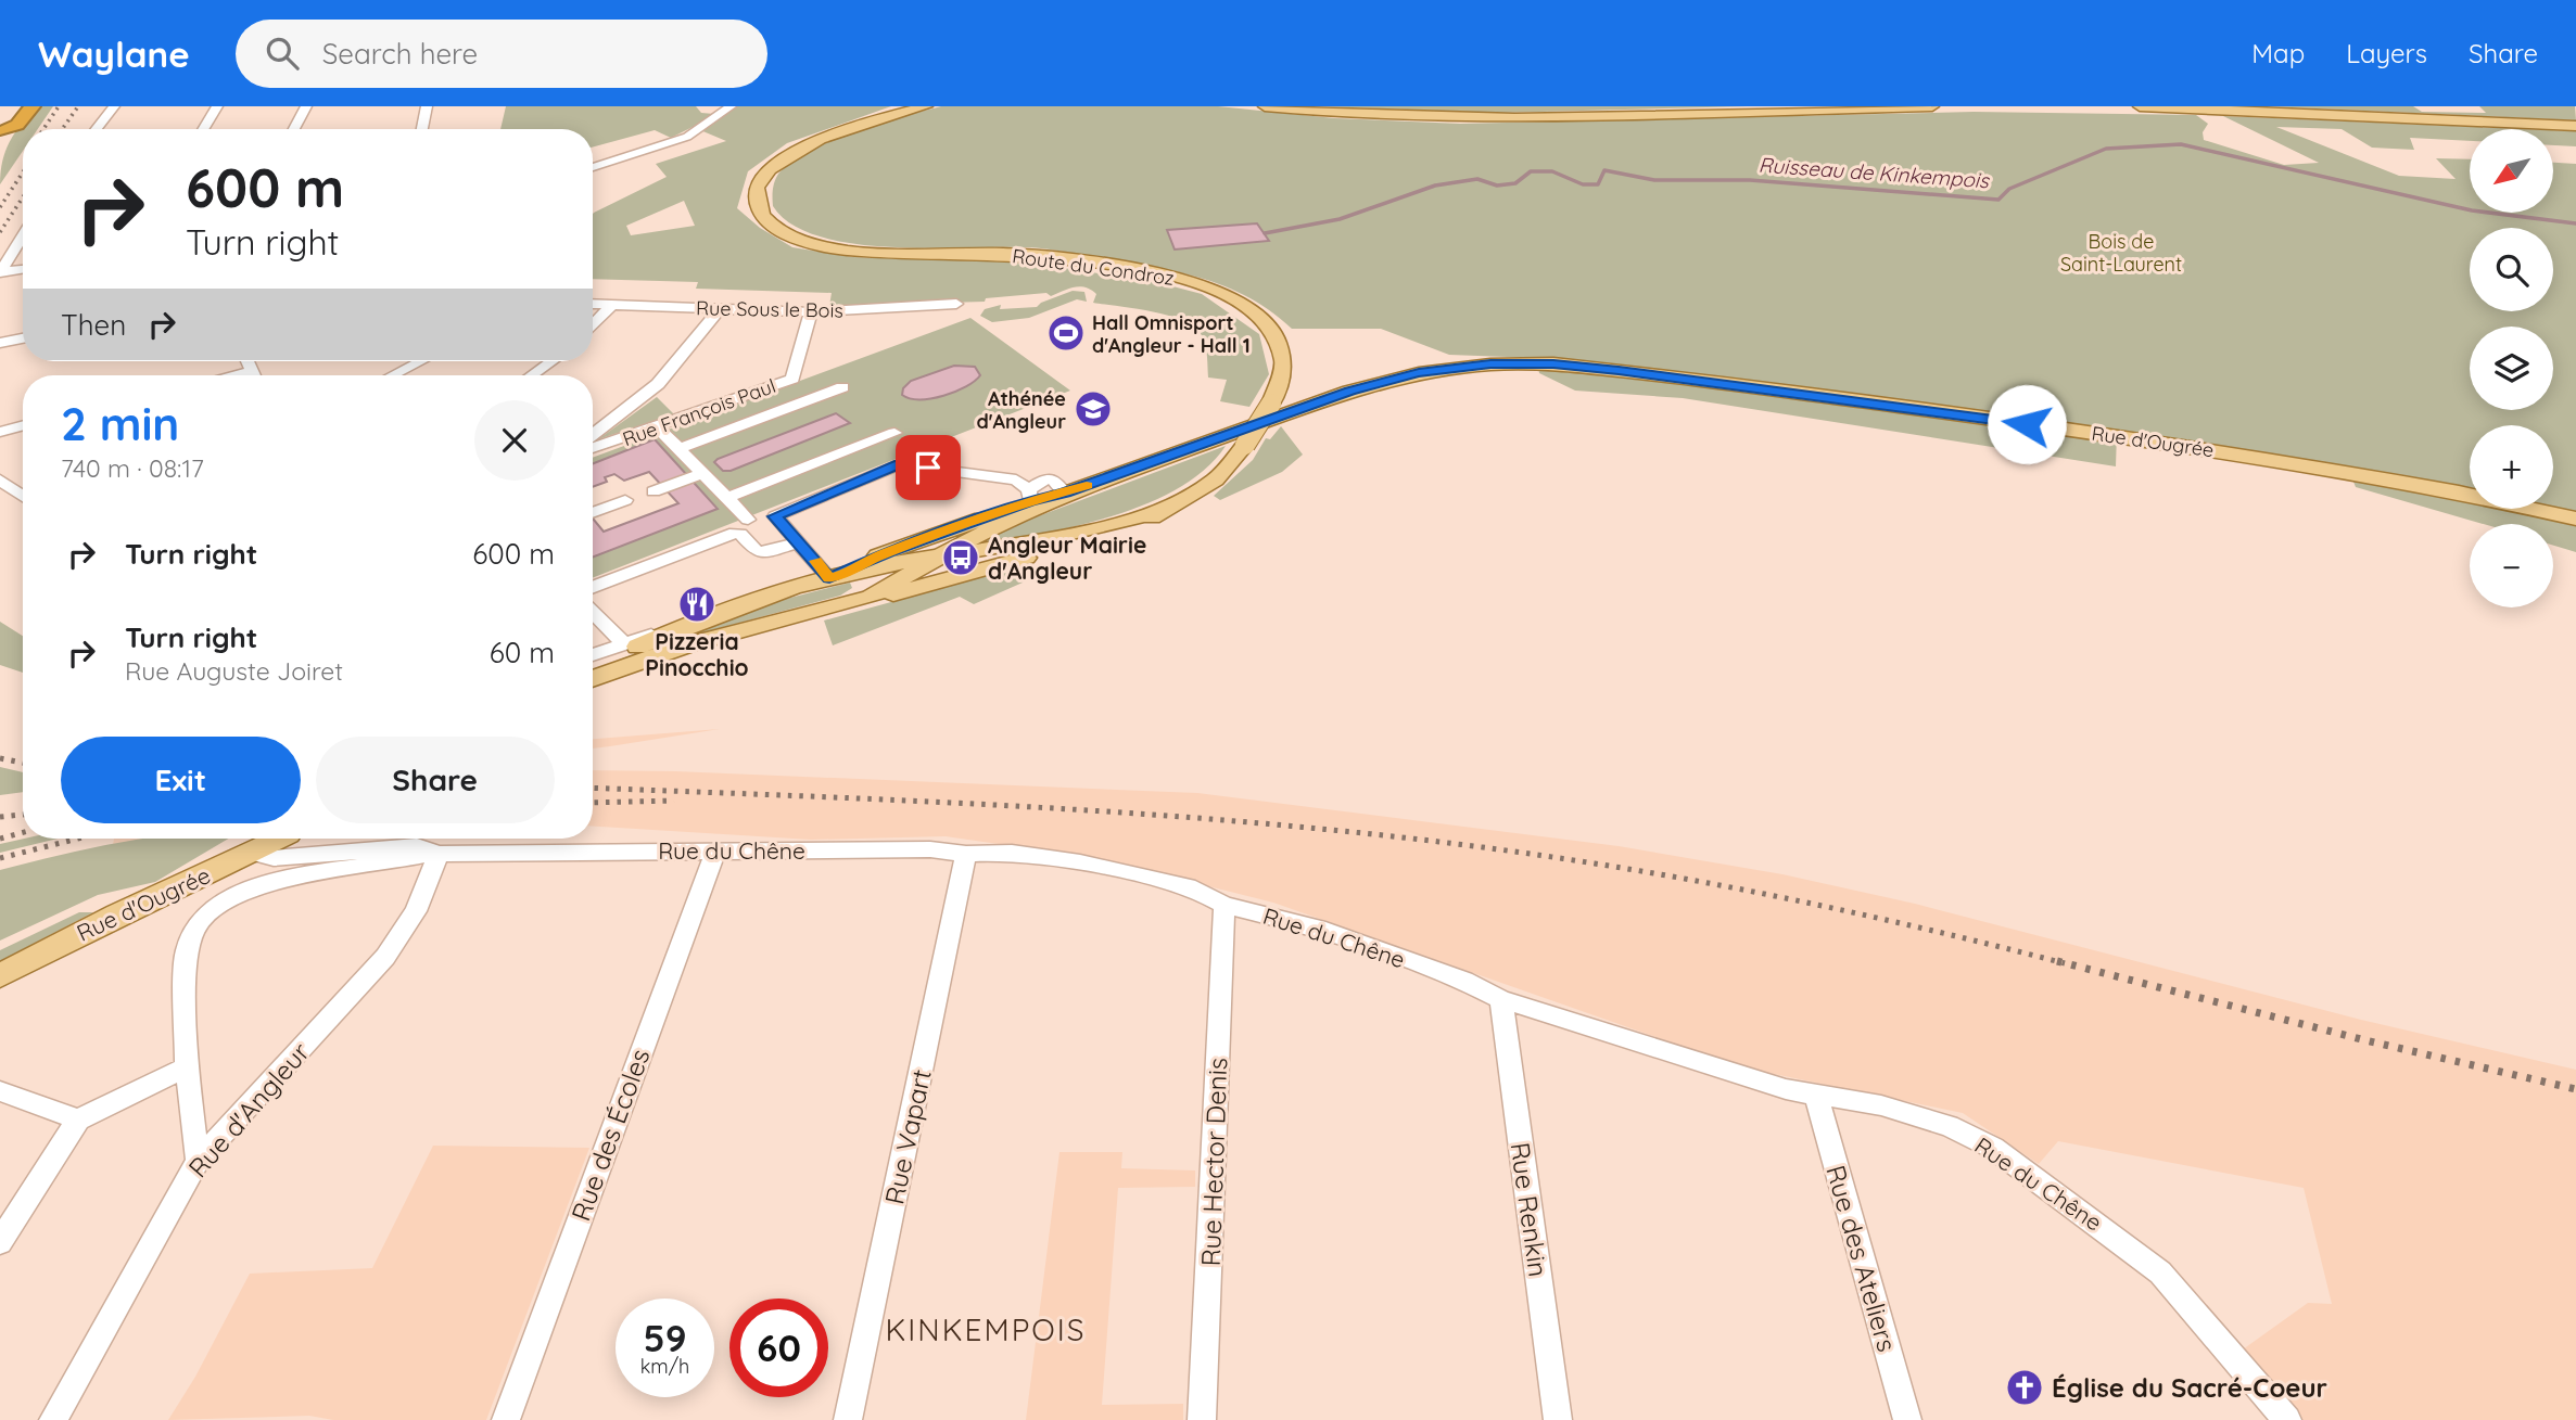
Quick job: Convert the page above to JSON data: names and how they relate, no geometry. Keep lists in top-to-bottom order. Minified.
{"streets":{"main road":["Route du Condroz","Rue d'Ougrée"],"street":["Rue Sous le Bois","Rue François Paul","Rue du Chêne","Rue d'Angleur","Rue des Écoles","Rue Vapart","Rue Hector Denis","Rue Renkin","Rue des Ateliers"]},"crossings":[["Route du Condroz","Rue d'Ougrée"],["Rue Sous le Bois","Rue François Paul"],["Rue d'Ougrée","Rue du Chêne"],["Rue du Chêne","Rue d'Angleur"],["Rue du Chêne","Rue des Écoles"],["Rue du Chêne","Rue Vapart"],["Rue du Chêne","Rue Hector Denis"],["Rue du Chêne","Rue Renkin"],["Rue du Chêne","Rue des Ateliers"]],"districts":["KINKEMPOIS"],"water":["Ruisseau de Kinkempois"],"parks":["Bois de Saint-Laurent"],"places":{"sports":["Hall Omnisport d'Angleur - Hall 1"],"school or university":["Athénée d'Angleur"],"bus stop":["Angleur Mairie d'Angleur"],"restaurant":["Pizzeria Pinocchio"],"church":["Église du Sacré-Coeur"]},"north":"bottom left","page":{"header":"Waylane","search":"Search here","nav":["Map","Layers","Share"],"map_buttons":["+","−"],"turn":["600 m","Turn right"],"then":"Then","heading":["2 min","740 m · 08:17"],"list":[{"name":"Turn right","value":"600 m"},{"name":"Turn right","note":"Rue Auguste Joiret","value":"60 m"}],"buttons":["Exit","Share"],"speed":"59 km/h","limit":"60"}}
